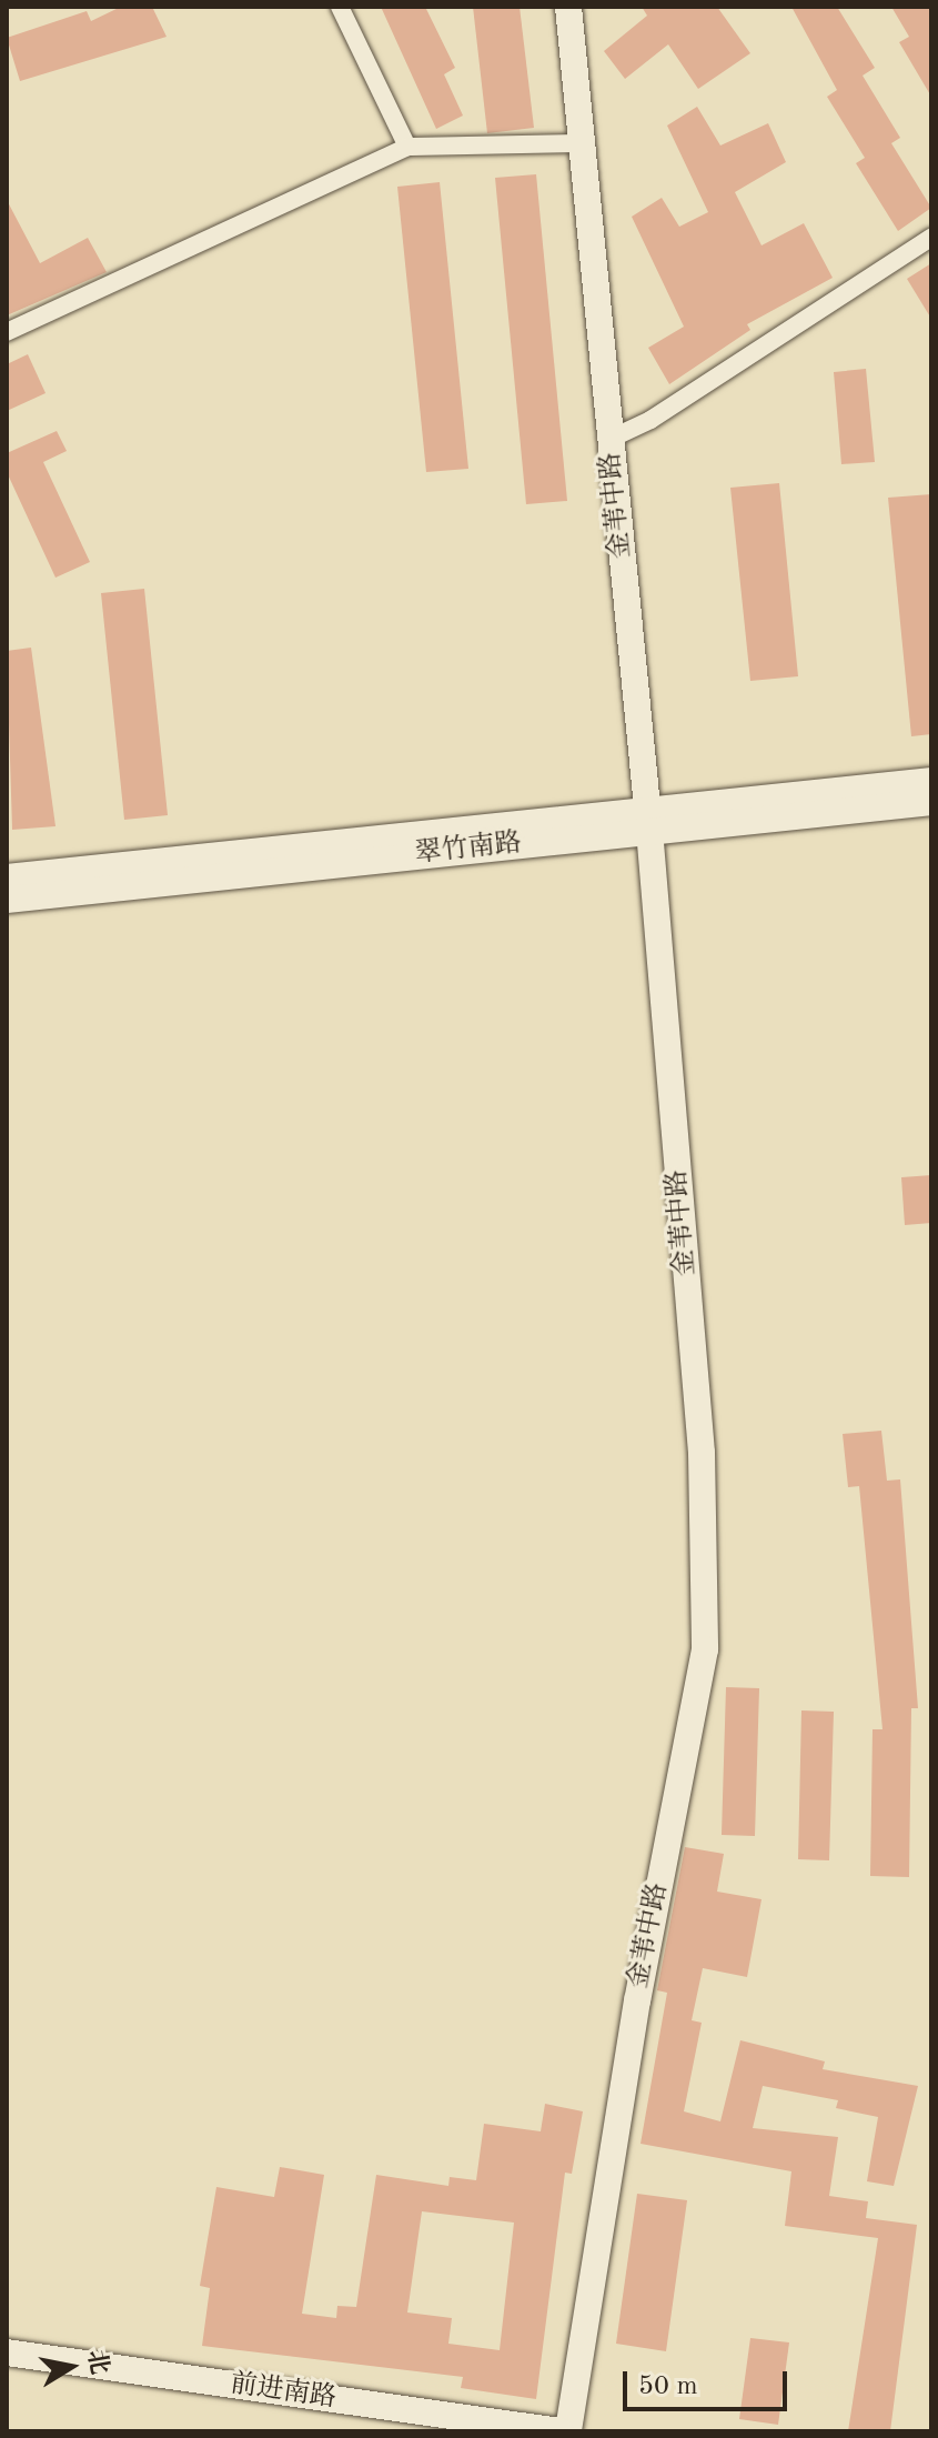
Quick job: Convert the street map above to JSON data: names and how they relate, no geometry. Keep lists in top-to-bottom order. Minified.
{"streets":{"street":["金苇中路","翠竹南路","前进南路"]},"crossings":[["金苇中路","翠竹南路"]],"scale_bar":"50 m","north":"right"}
